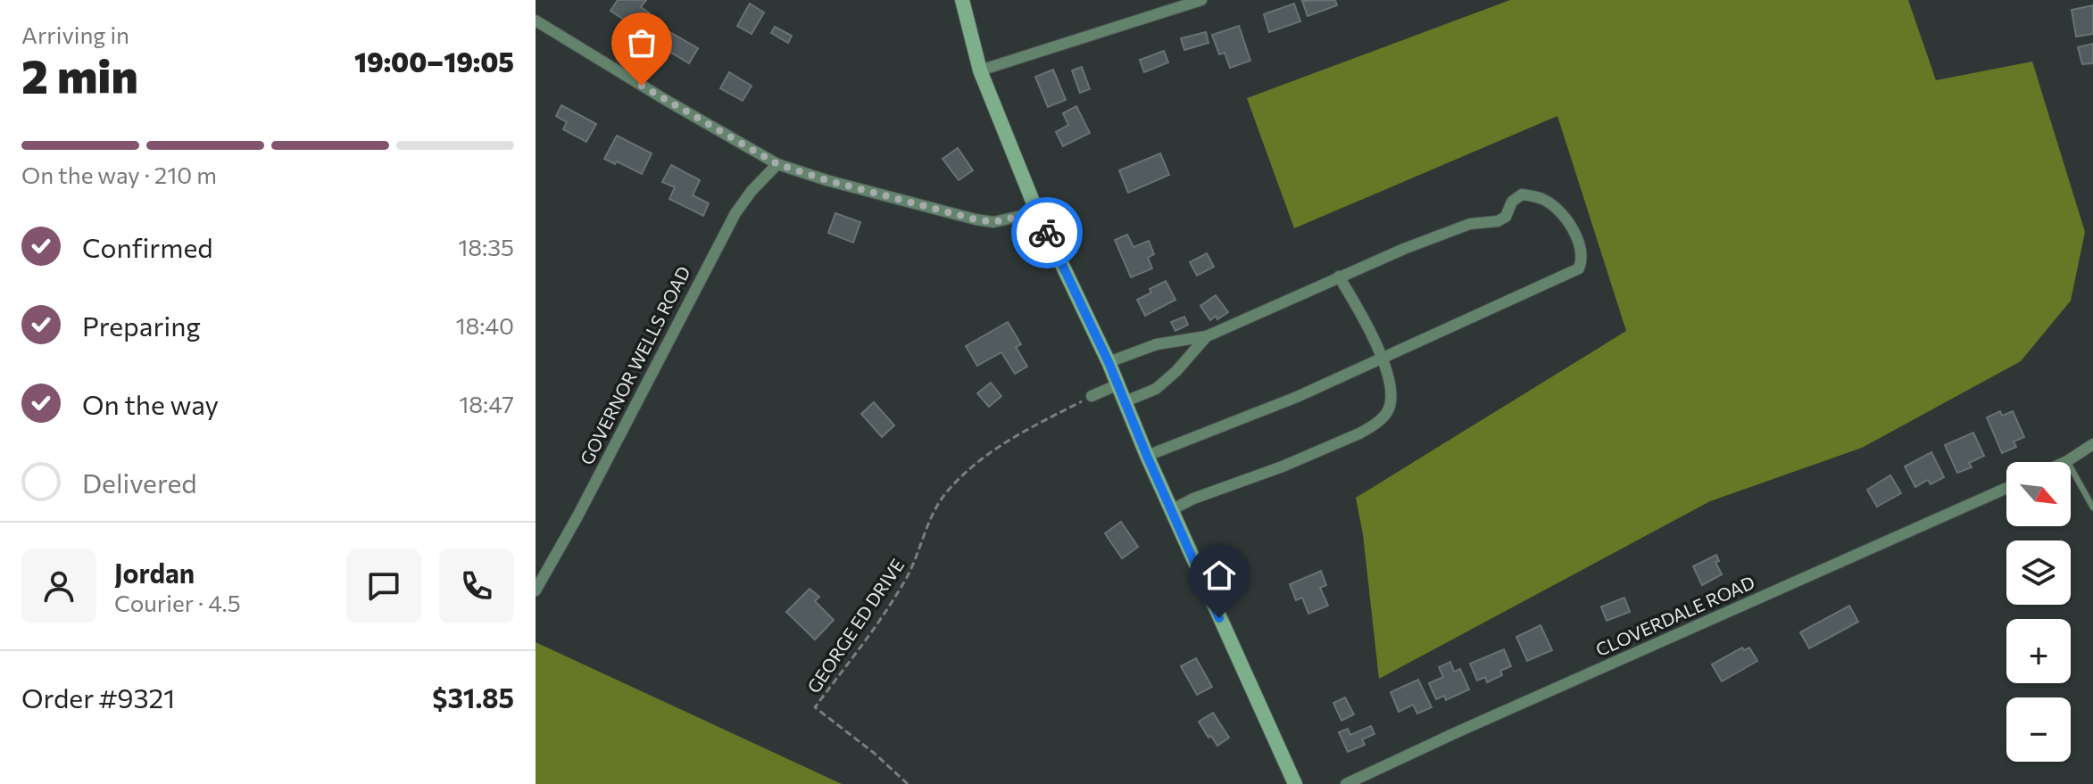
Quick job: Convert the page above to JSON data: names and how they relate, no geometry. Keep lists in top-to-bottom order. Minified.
{"streets":{"street":["GOVERNOR WELLS ROAD","CLOVERDALE ROAD"],"path":["GEORGE ED DRIVE"]},"north":"bottom right","page":{"heading":["2 min","Arriving in","19:00–19:05"],"panel":["Jordan","Courier · 4.5","Order #9321","$31.85"],"bar":"On the way · 210 m","list":[["Confirmed","18:35"],["Preparing","18:40"],["On the way","18:47"],"Delivered"],"map_buttons":["+","−"]}}
